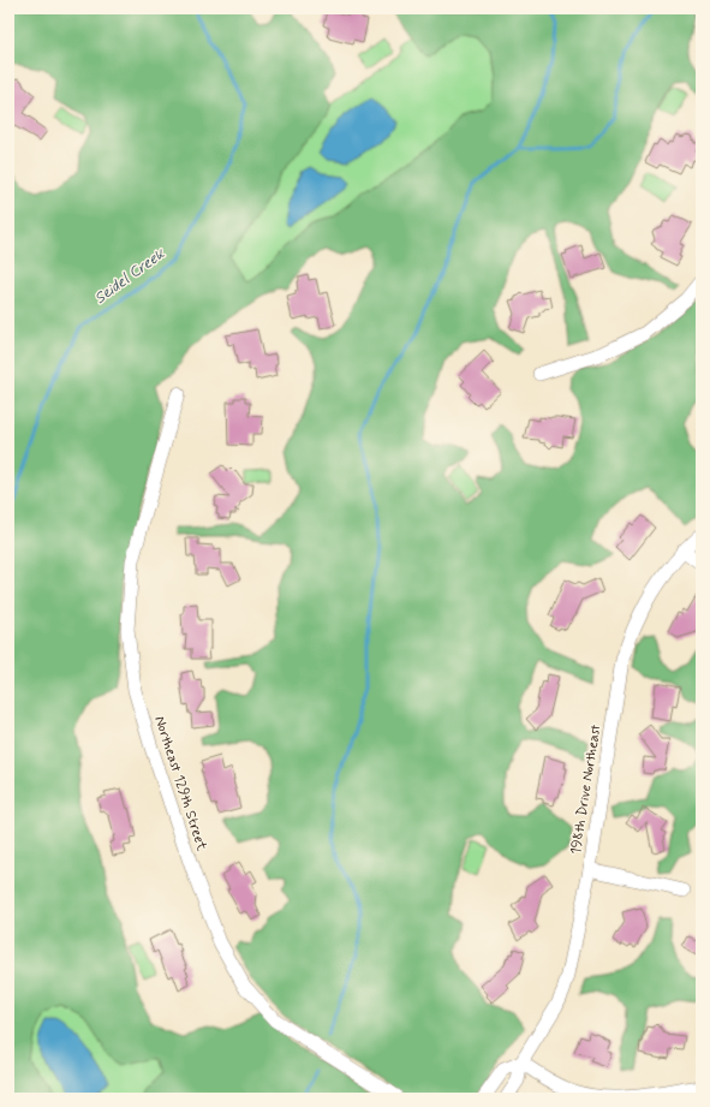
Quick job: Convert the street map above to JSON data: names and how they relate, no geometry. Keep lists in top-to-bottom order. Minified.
{"streets":{"street":["Northeast 129th Street","198th Drive Northeast"]},"water":["Seidel Creek"]}
